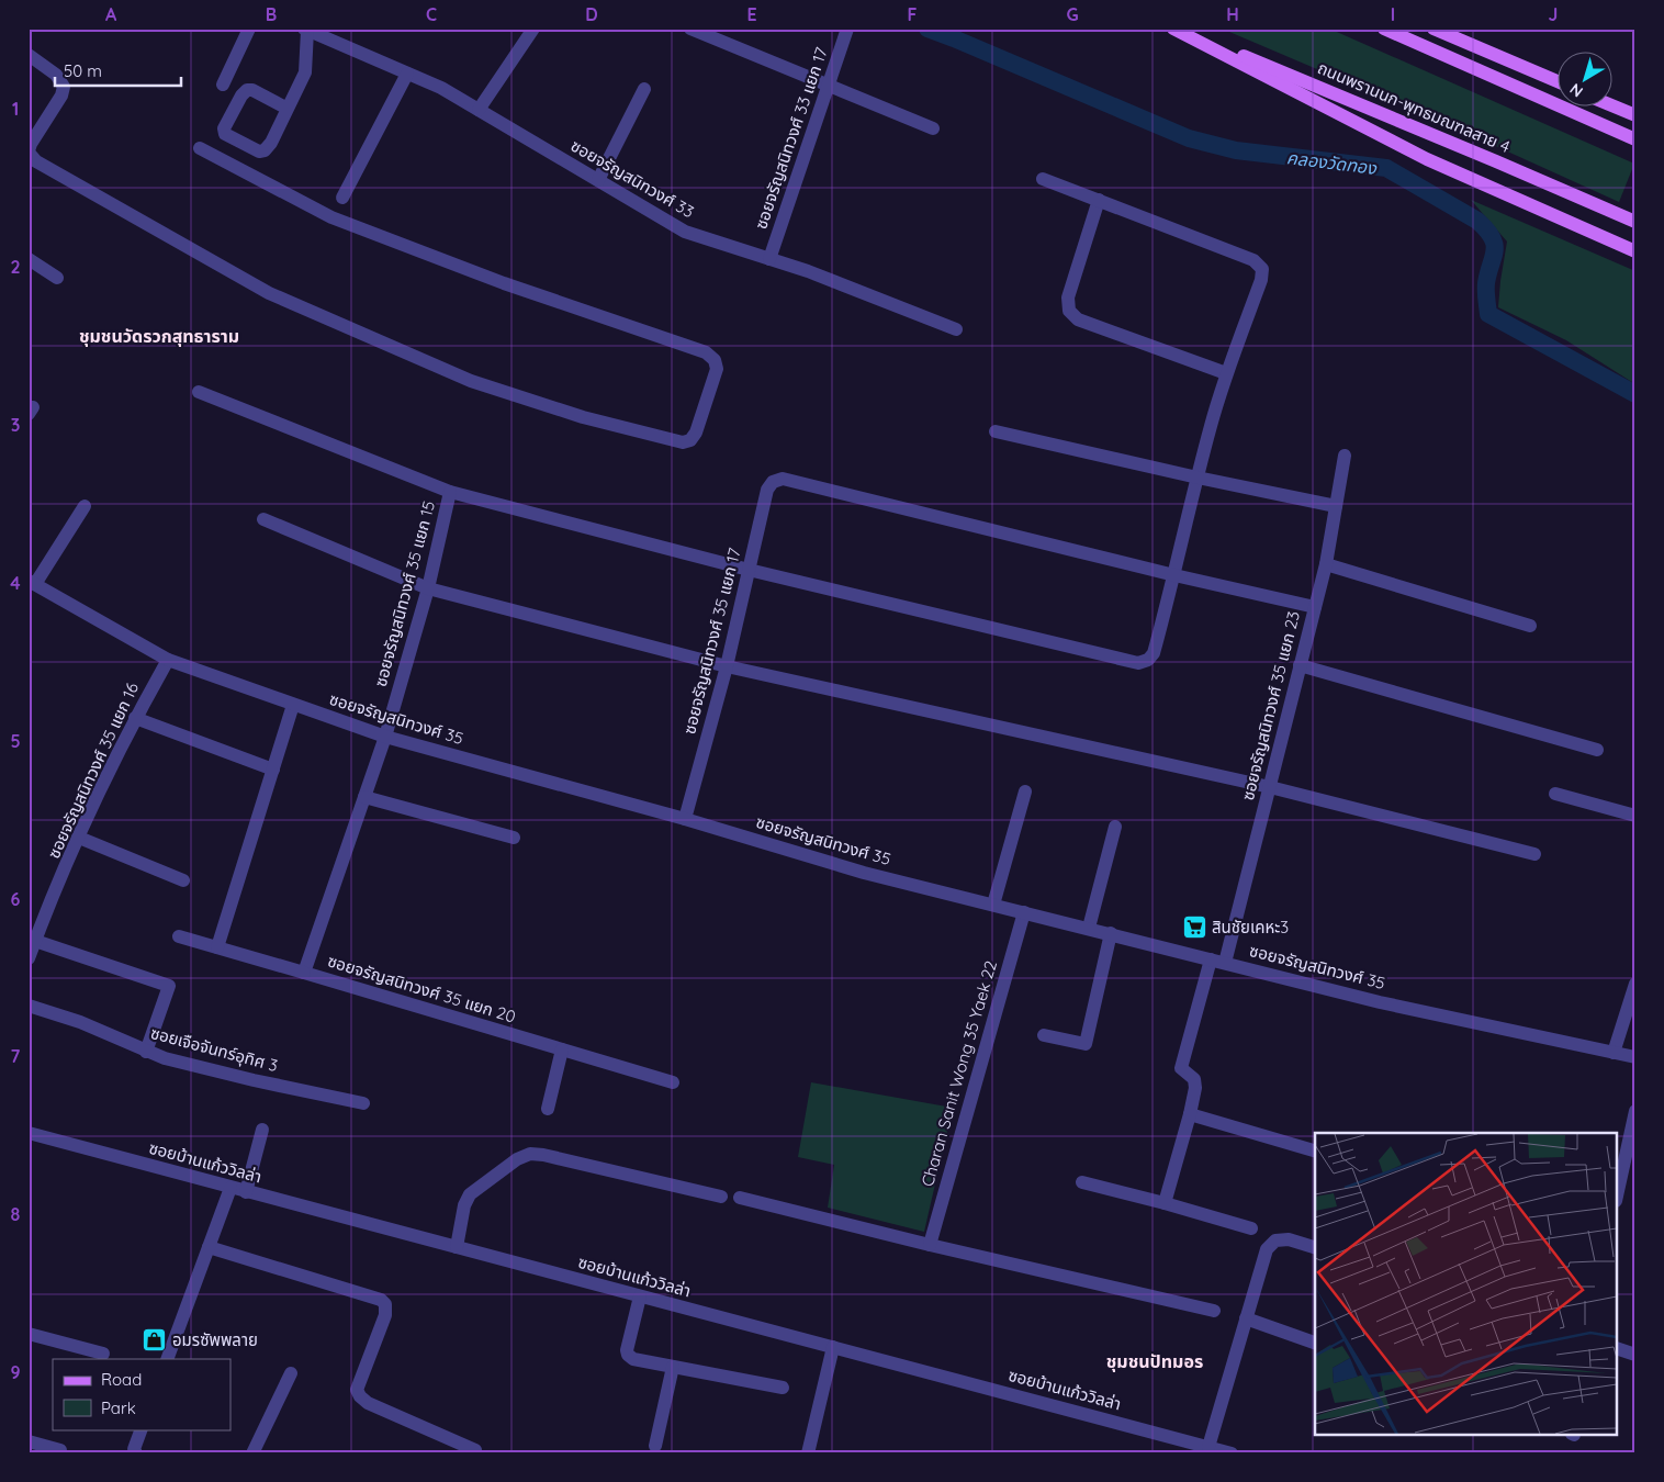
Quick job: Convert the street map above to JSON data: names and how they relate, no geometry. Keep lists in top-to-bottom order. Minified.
{"streets":{"main road":["ถนนพรานนก-พุทธมณฑลสาย 4"],"street":["ซอยจรัญสนิทวงศ์ 33 แยก 17","ซอยจรัญสนิทวงศ์ 33","ซอยจรัญสนิทวงศ์ 35 แยก 15","ซอยจรัญสนิทวงศ์ 35 แยก 17","ซอยจรัญสนิทวงศ์ 35 แยก 23","ซอยจรัญสนิทวงศ์ 35","ซอยจรัญสนิทวงศ์ 35 แยก 16","ซอยจรัญสนิทวงศ์ 35 แยก 20","ซอยเจือจันทร์อุทิศ 3","Charan Sanit Wong 35 Yaek 22","ซอยบ้านแก้ววิลล่า"]},"crossings":[["ซอยจรัญสนิทวงศ์ 33 แยก 17","ซอยจรัญสนิทวงศ์ 33"],["ซอยจรัญสนิทวงศ์ 35 แยก 15","ซอยจรัญสนิทวงศ์ 35"],["ซอยจรัญสนิทวงศ์ 35 แยก 15","ซอยจรัญสนิทวงศ์ 35 แยก 20"],["ซอยจรัญสนิทวงศ์ 35 แยก 17","ซอยจรัญสนิทวงศ์ 35"],["ซอยจรัญสนิทวงศ์ 35 แยก 23","ซอยจรัญสนิทวงศ์ 35"],["ซอยจรัญสนิทวงศ์ 35","ซอยจรัญสนิทวงศ์ 35 แยก 16"],["ซอยจรัญสนิทวงศ์ 35","ซอยจรัญสนิทวงศ์ 35 แยก 20"],["ซอยจรัญสนิทวงศ์ 35","Charan Sanit Wong 35 Yaek 22"]],"districts":["ชุมชนวัดรวกสุทธาราม","ชุมชนปัทมอร"],"water":["คลองวัดทอง"],"places":{"supermarket":["สินชัยเคหะ3"],"shop":["อมรซัพพลาย"]},"legend":["Road","Park"],"scale_bar":"50 m","north":"bottom left","grid":{"columns":["A","B","C","D","E","F","G","H","I","J"],"rows":["1","2","3","4","5","6","7","8","9"]}}
